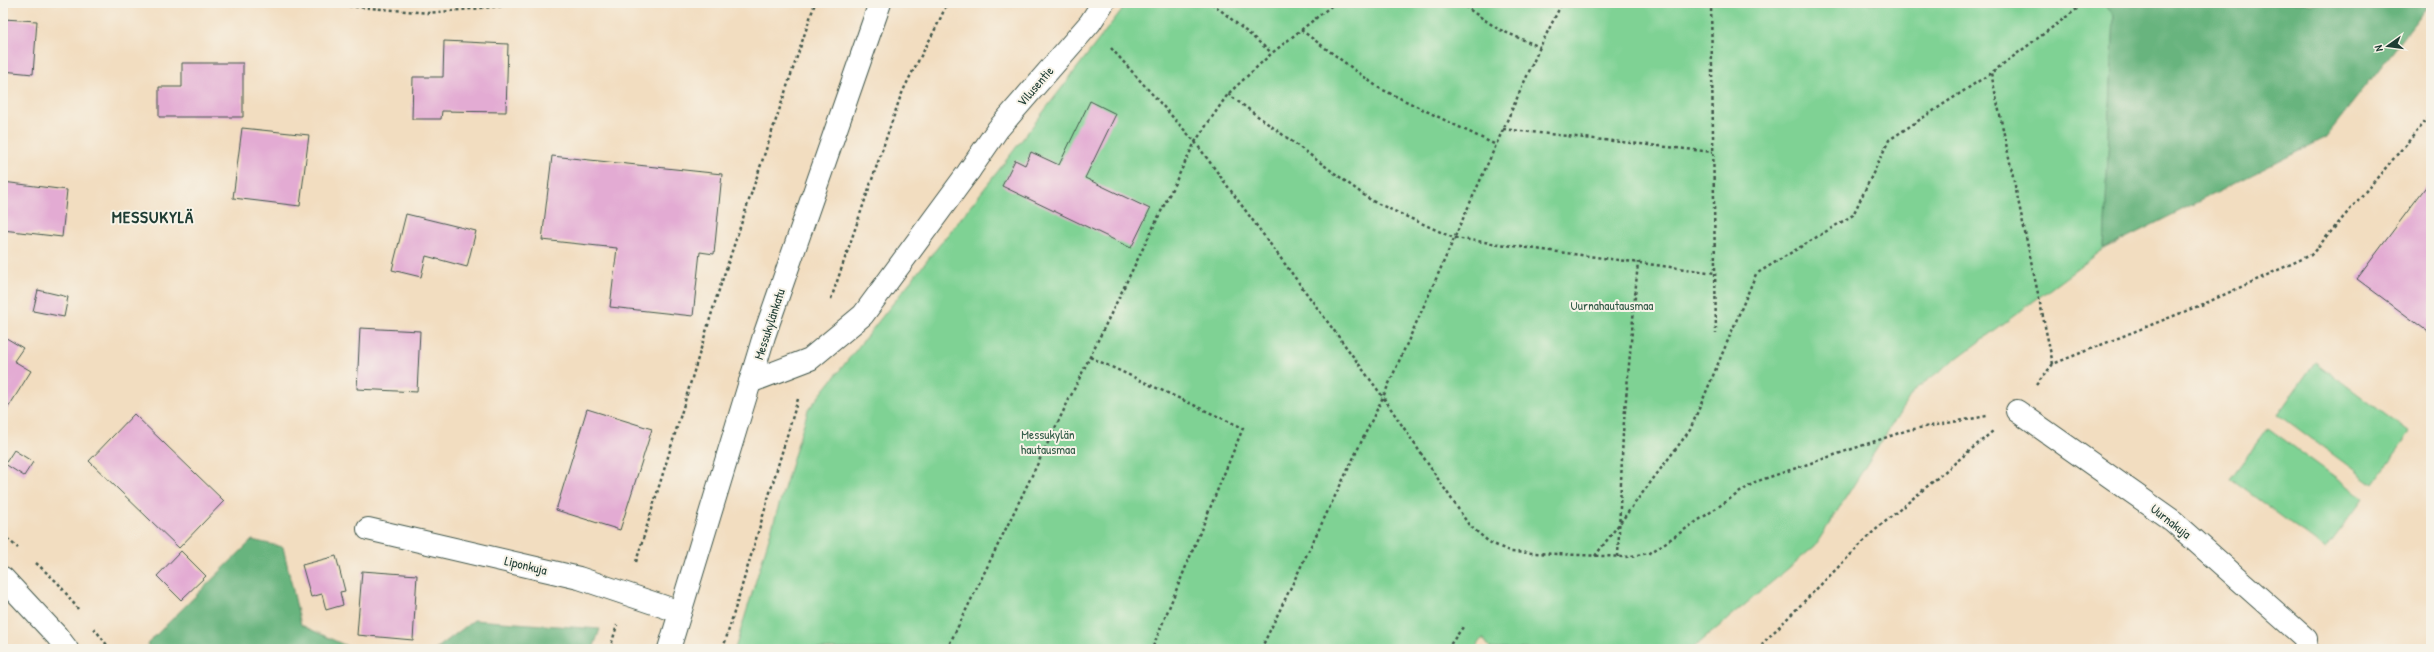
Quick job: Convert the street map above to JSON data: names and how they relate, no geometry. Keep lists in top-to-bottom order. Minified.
{"streets":{"main road":["Vilusentie","Messukylänkatu","Uurnakuja","Liponkuja"]},"crossings":[["Vilusentie","Messukylänkatu"],["Messukylänkatu","Liponkuja"]],"districts":["MESSUKYLÄ"],"parks":["Uurnahautausmaa","Messukylän hautausmaa"],"north":"left"}
